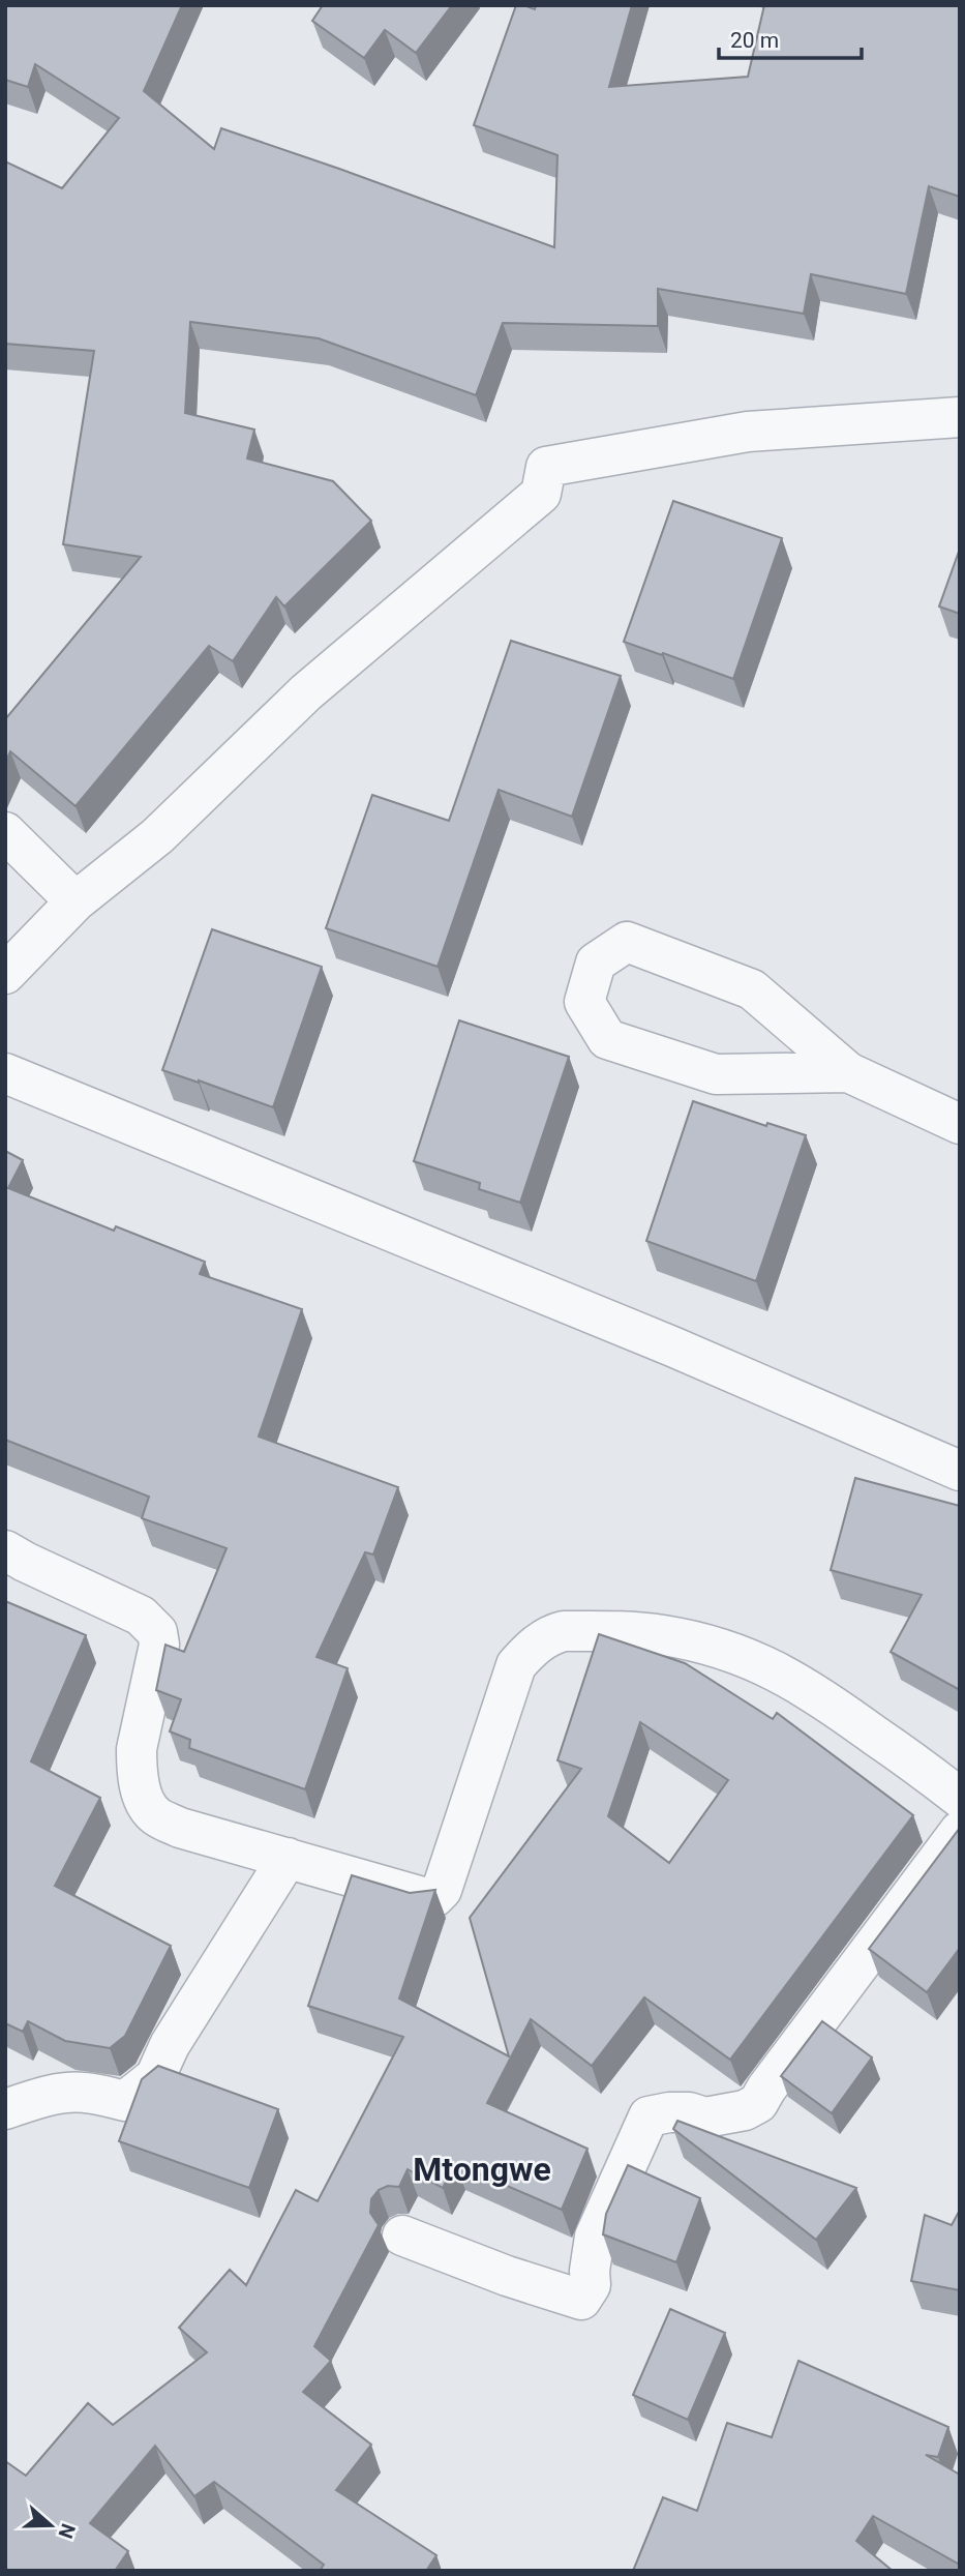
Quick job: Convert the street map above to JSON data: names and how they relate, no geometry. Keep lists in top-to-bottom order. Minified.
{"districts":["Mtongwe"],"scale_bar":"20 m","north":"right"}
